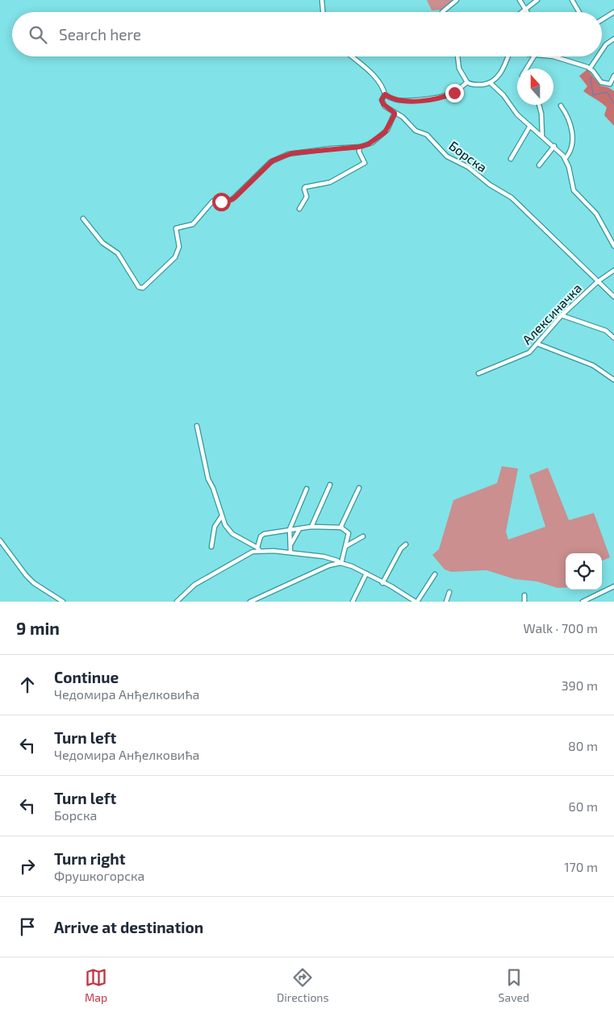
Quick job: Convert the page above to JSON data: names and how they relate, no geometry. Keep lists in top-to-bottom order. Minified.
{"streets":{"street":["Борска","Алексиначка"]},"crossings":[["Борска","Алексиначка"]],"north":"top","page":{"search":"Search here","heading":["9 min","Walk · 700 m"],"list":[["Continue","Чедомира Анђелковића","390 m"],["Turn left","Чедомира Анђелковића","80 m"],["Turn left","Борска","60 m"],["Turn right","Фрушкогорска","170 m"],"Arrive at destination"],"nav":["Map","Directions","Saved"]}}
